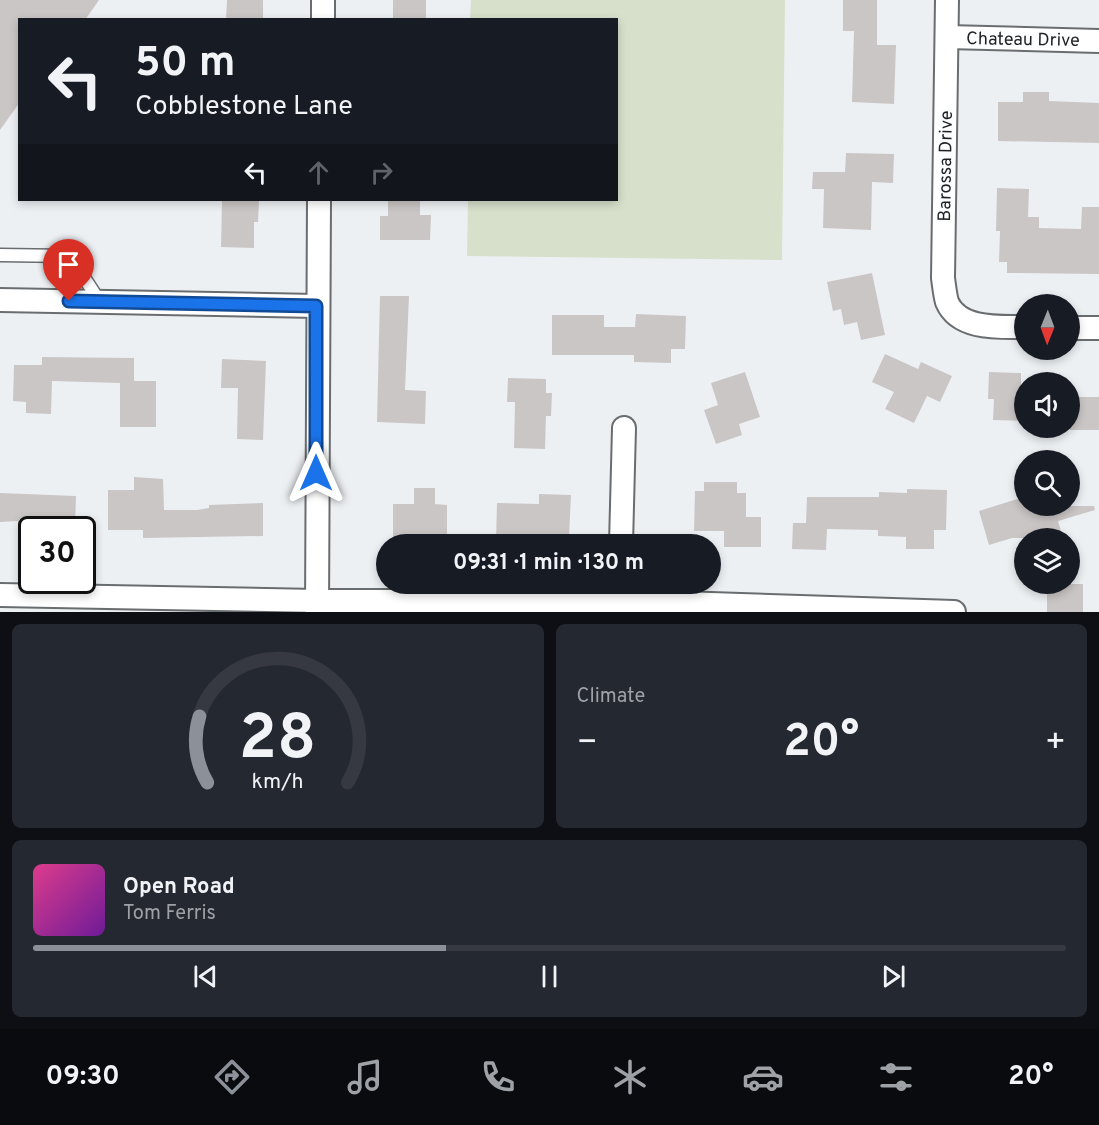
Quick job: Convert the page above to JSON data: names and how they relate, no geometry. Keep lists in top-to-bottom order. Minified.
{"streets":{"street":["Chateau Drive","Barossa Drive"]},"crossings":[["Chateau Drive","Barossa Drive"]],"north":"bottom","page":{"turn":["50 m","Cobblestone Lane"],"limit":"30","trip":"09:31 · 1 min · 130 m","tile":"Climate","heat":["−","20°","+"],"song":["Open Road","Tom Ferris"],"tabs":["09:30","20°"],"gauge":["28","km/h"]}}
